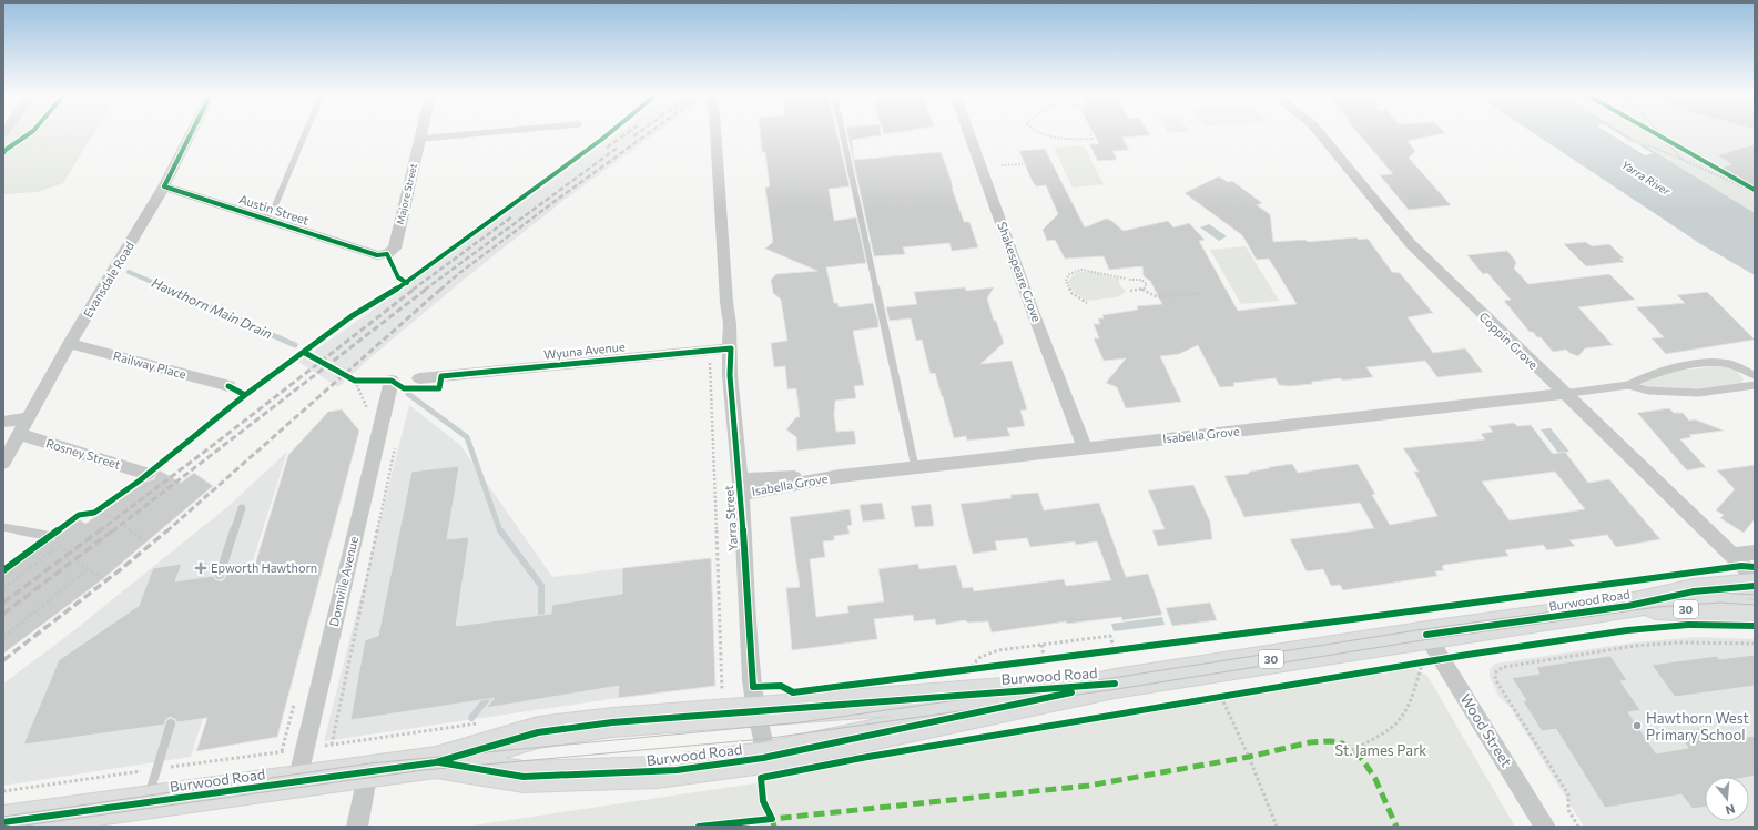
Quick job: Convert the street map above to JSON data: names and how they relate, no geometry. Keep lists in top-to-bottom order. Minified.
{"streets":{"main road":["Burwood Road","30"],"street":["Majore Street","Austin Street","Shakespeare Grove","Evansdale Road","Coppin Grove","Wyuna Avenue","Railway Place","Isabella Grove","Rosney Street","Yarra Street","Domville Avenue","Wood Street"]},"crossings":[["Majore Street","Austin Street"],["Austin Street","Evansdale Road"],["Shakespeare Grove","Isabella Grove"],["Evansdale Road","Railway Place"],["Evansdale Road","Rosney Street"],["Coppin Grove","Isabella Grove"],["Wyuna Avenue","Yarra Street"],["Isabella Grove","Yarra Street"],["Yarra Street","Burwood Road"],["Domville Avenue","Burwood Road"],["Burwood Road","Wood Street"]],"water":["Yarra River","Hawthorn Main Drain"],"parks":["St. James Park"],"places":{"health":["Epworth Hawthorn"],"other":["Hawthorn West Primary School"]},"north":"bottom"}
